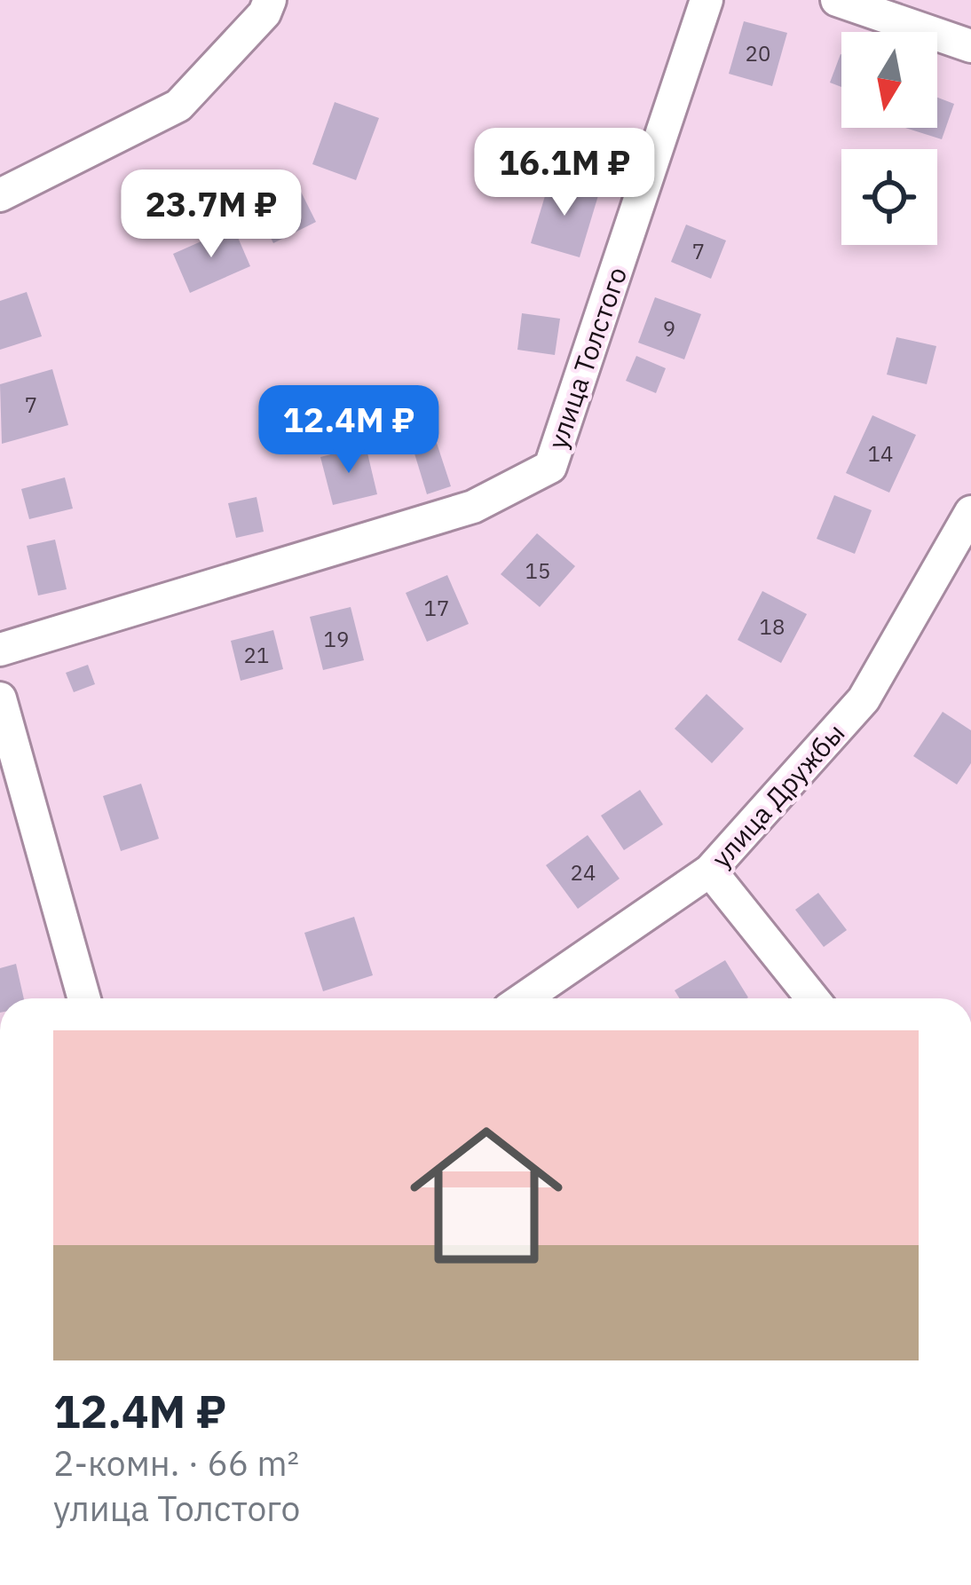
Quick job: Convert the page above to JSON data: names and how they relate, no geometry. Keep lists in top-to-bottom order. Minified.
{"streets":{"street":["улица Толстого","улица Дружбы"]},"house_numbers":["20","7","9","7","14","15","17","18","19","21","24"],"north":"bottom","page":{"price":["16.1M ₽","23.7M ₽","12.4M ₽"],"list":[{"name":"12.4M ₽","note":"2-комн. · 66 m² · улица Толстого"}]}}
